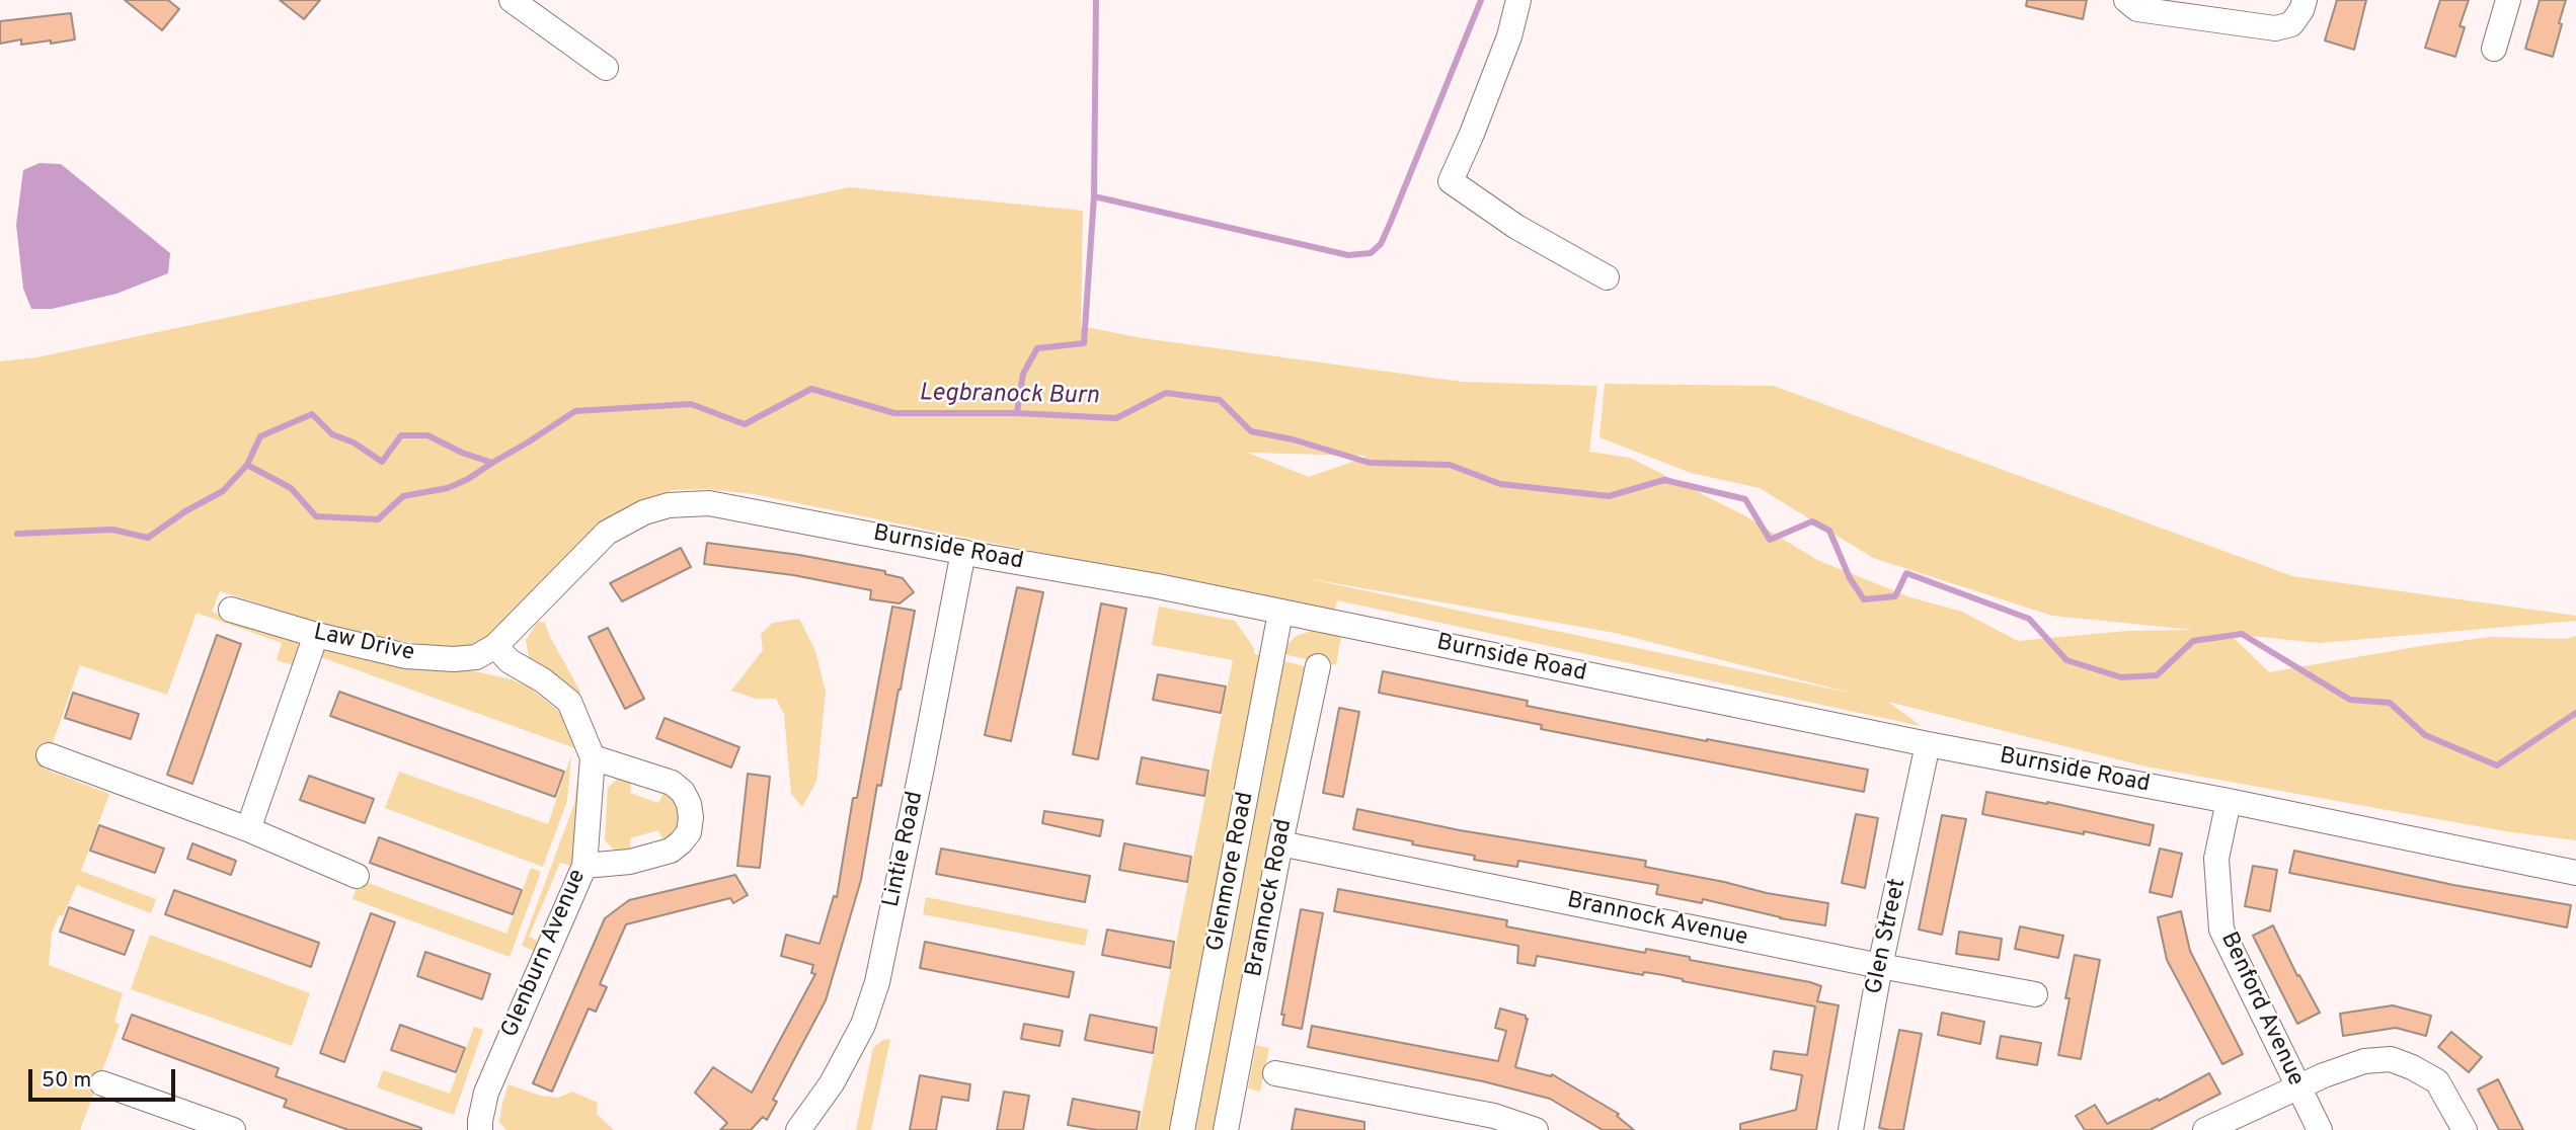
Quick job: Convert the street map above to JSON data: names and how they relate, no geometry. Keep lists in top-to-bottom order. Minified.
{"streets":{"street":["Burnside Road","Law Drive","Lintie Road","Glenmore Road","Brannock Road","Brannock Avenue","Glen Street","Glenburn Avenue","Benford Avenue"]},"crossings":[["Burnside Road","Law Drive"],["Burnside Road","Lintie Road"],["Burnside Road","Glenmore Road"],["Burnside Road","Glen Street"],["Burnside Road","Glenburn Avenue"],["Burnside Road","Benford Avenue"],["Law Drive","Glenburn Avenue"],["Brannock Road","Brannock Avenue"],["Brannock Avenue","Glen Street"]],"water":["Legbranock Burn"],"scale_bar":"50 m"}
